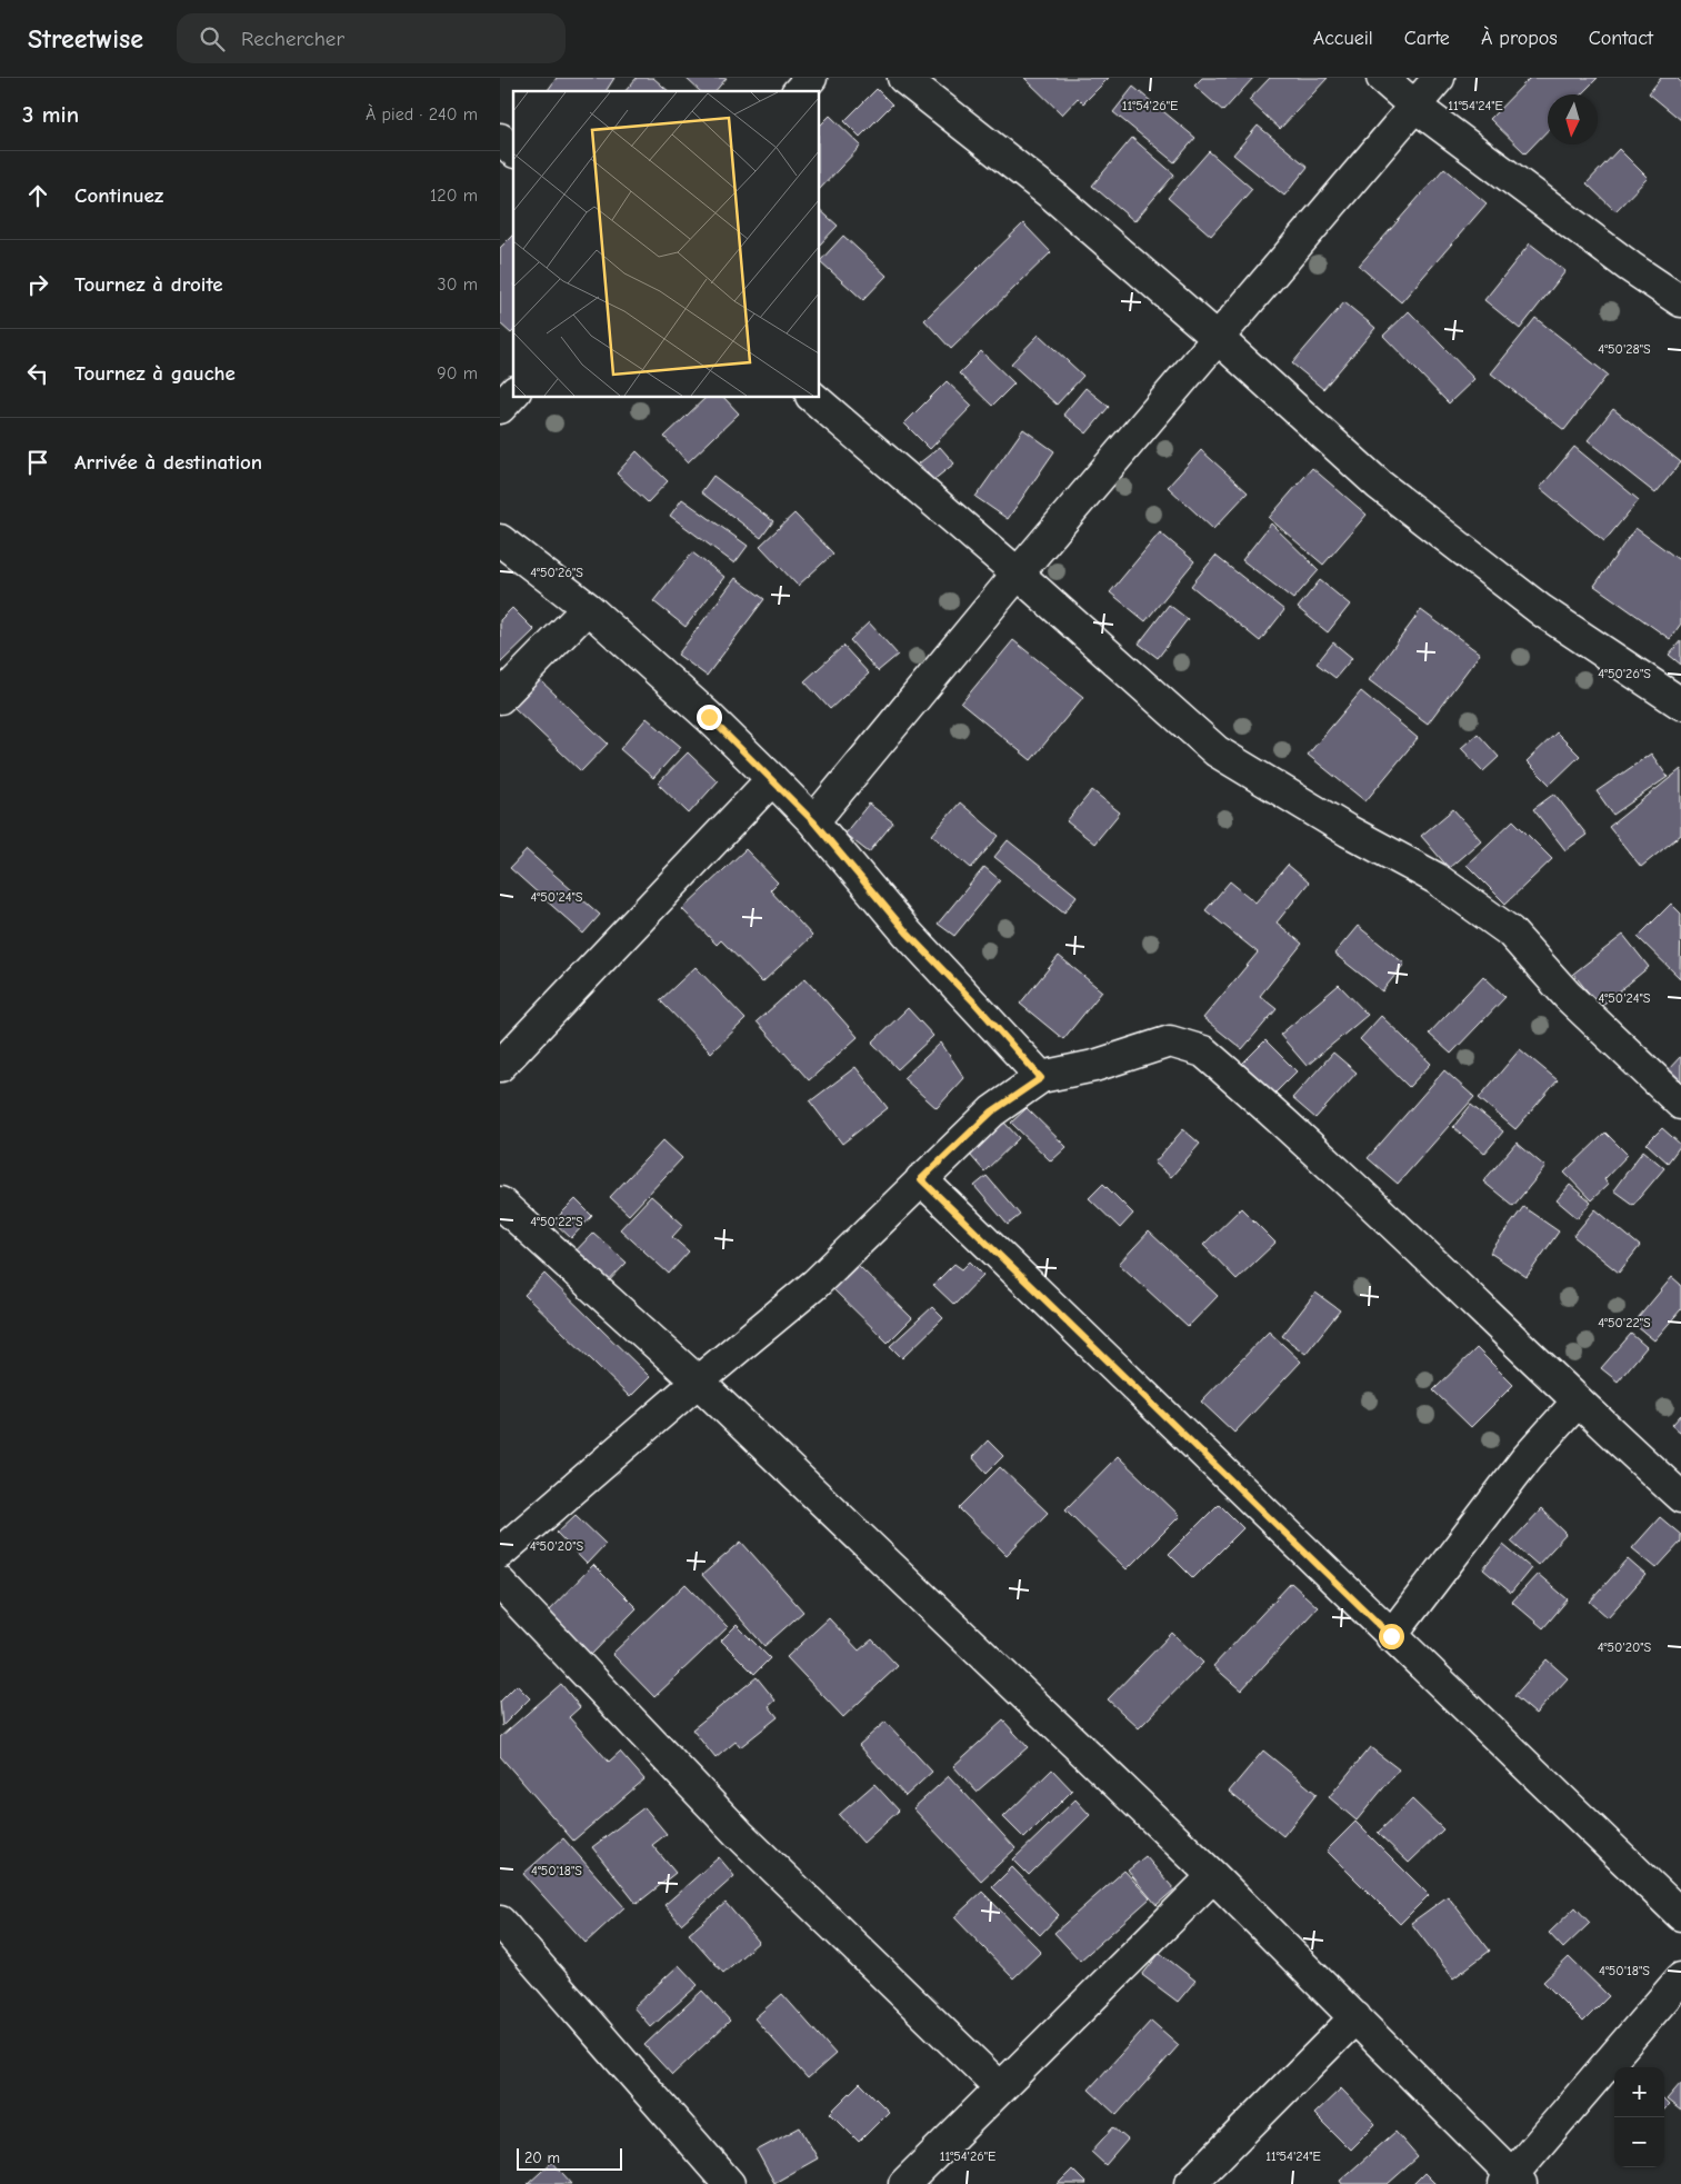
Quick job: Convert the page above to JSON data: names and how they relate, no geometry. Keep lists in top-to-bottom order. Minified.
{"scale_bar":"20 m","north":"bottom","page":{"header":"Streetwise","search":"Rechercher","nav":["Accueil","Carte","À propos","Contact"],"heading":["3 min","À pied · 240 m"],"list":[["Continuez","120 m"],["Tournez à droite","30 m"],["Tournez à gauche","90 m"],"Arrivée à destination"],"map_buttons":["+","−"],"scale":"20 m"},"coordinates":["11°54'26\"E","11°54'24\"E","4°50'28\"S","4°50'26\"S","4°50'24\"S","4°50'22\"S","4°50'20\"S","4°50'18\"S"]}
